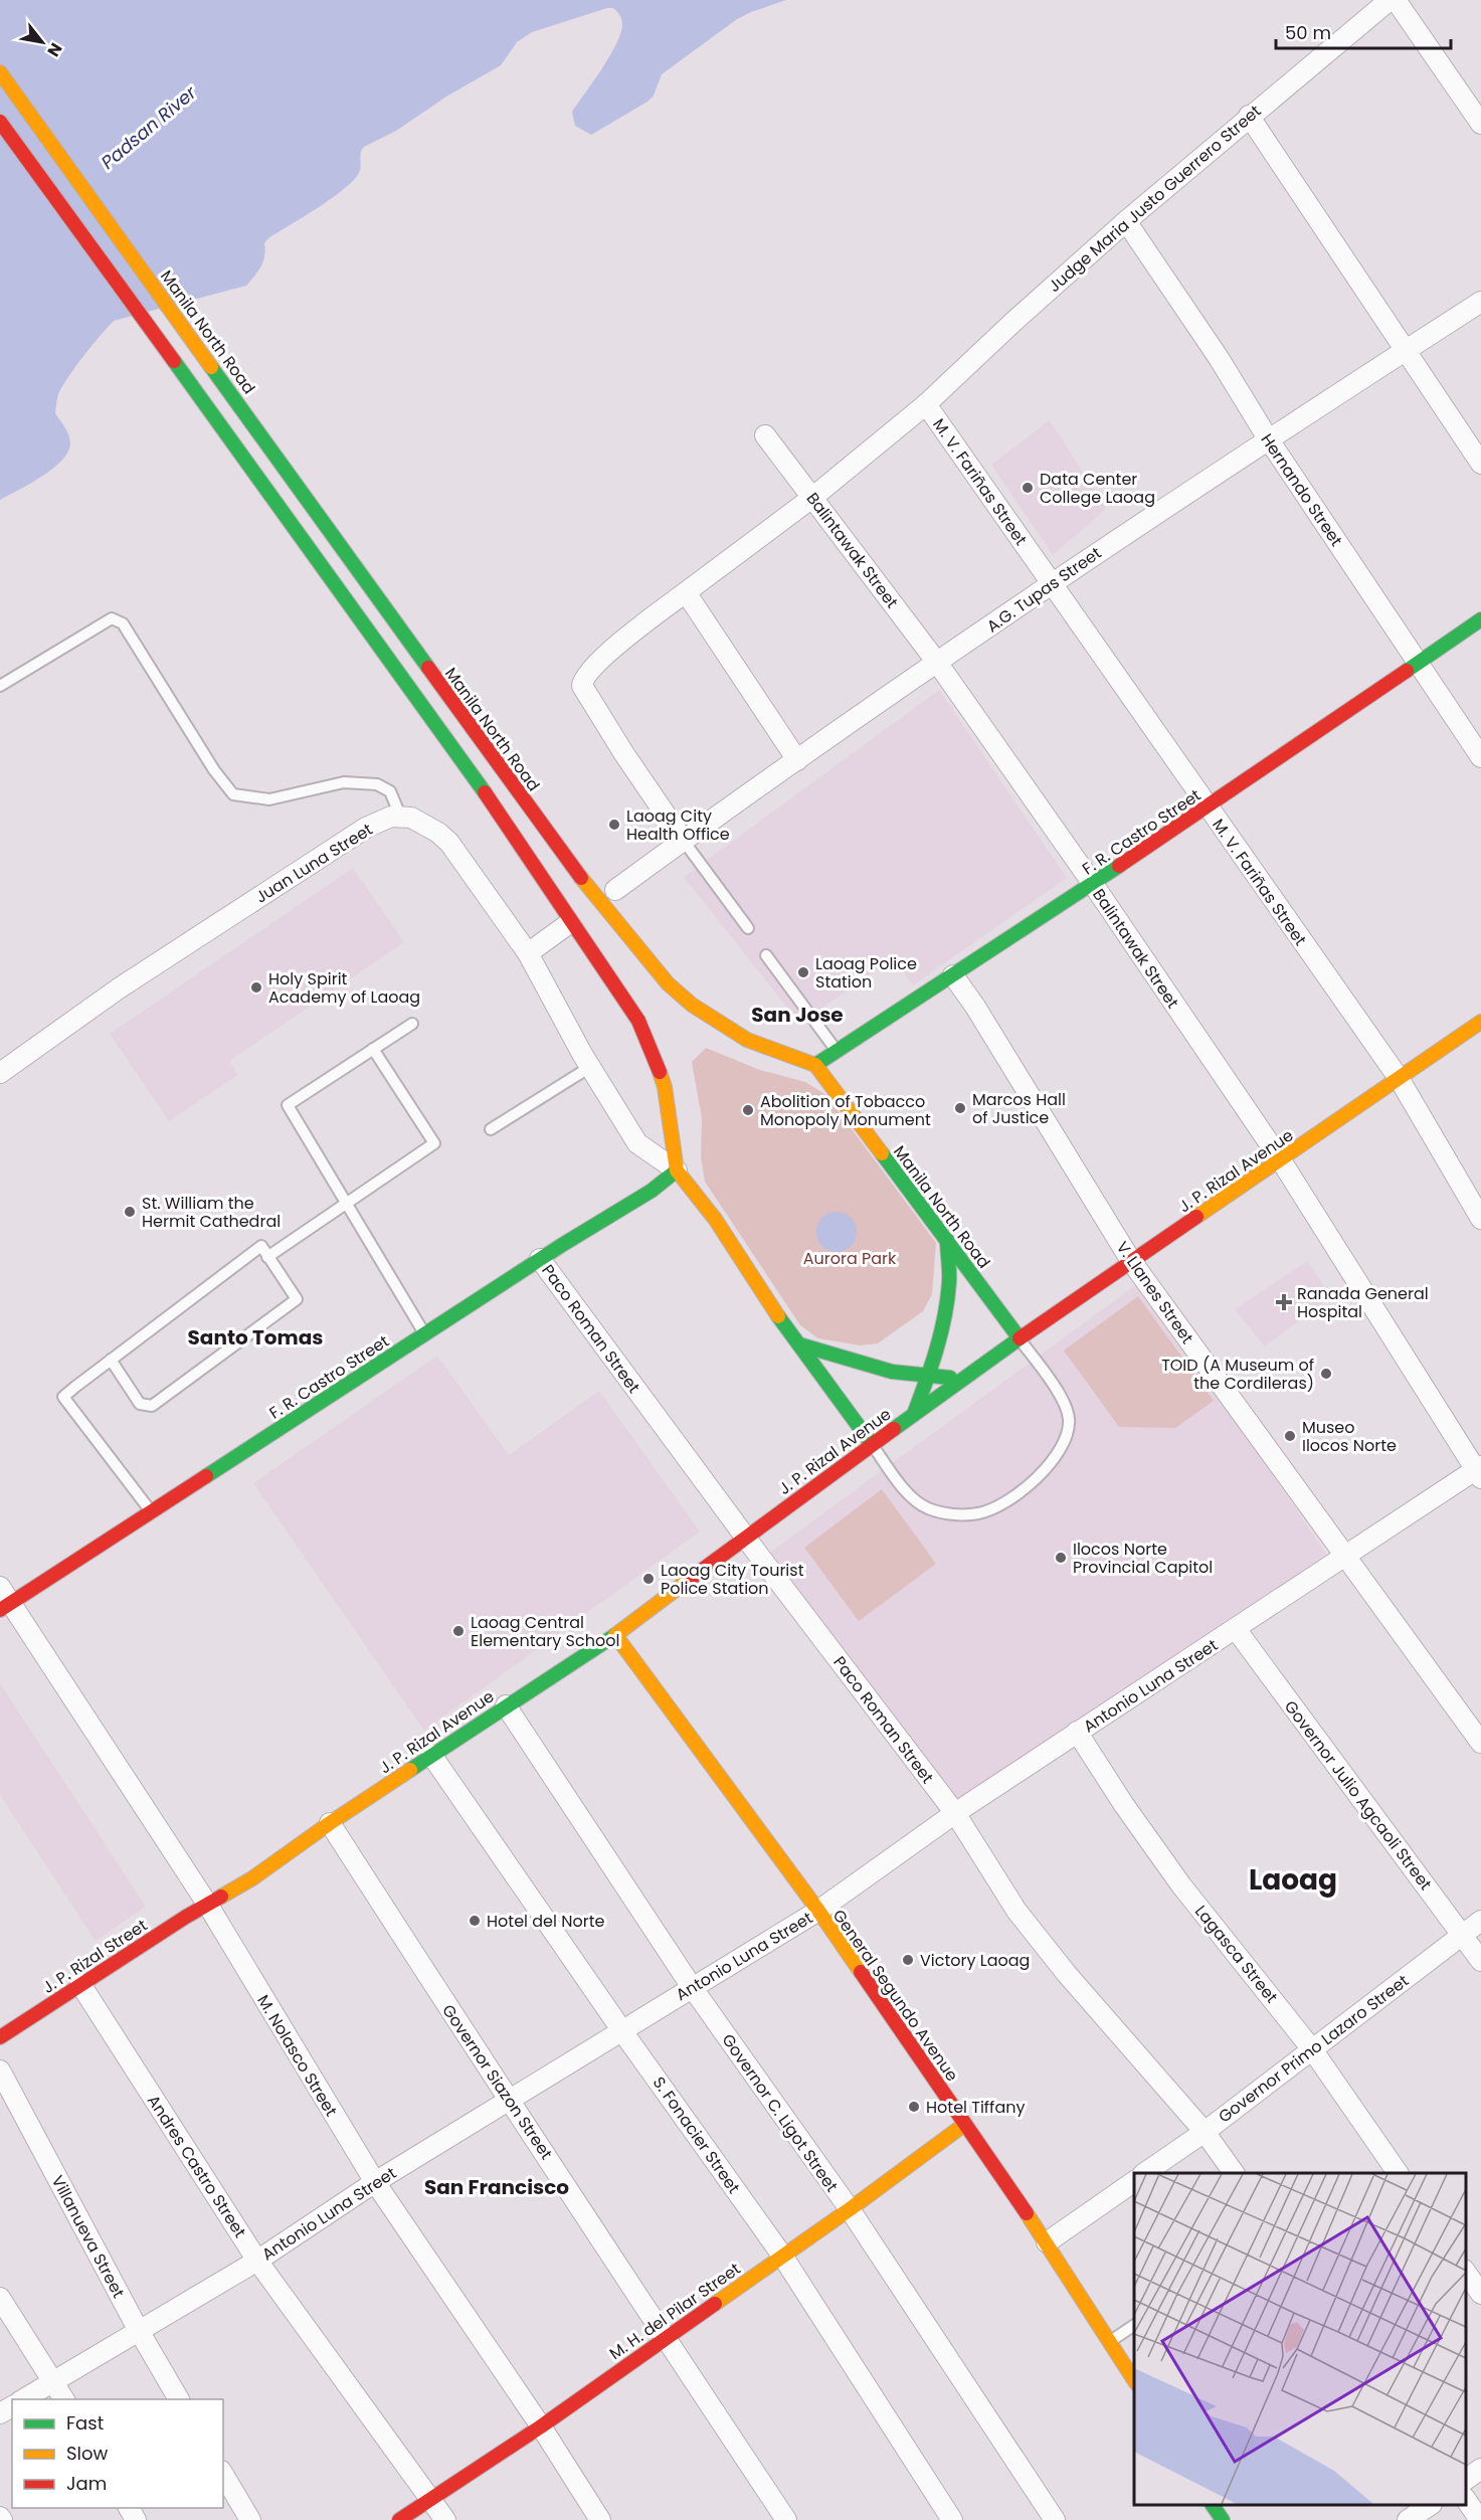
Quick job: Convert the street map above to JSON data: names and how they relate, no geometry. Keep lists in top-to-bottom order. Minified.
{"streets":{"main road":["Manila North Road","F. R. Castro Street","J. P. Rizal Avenue","J. P. Rizal Street","General Segundo Avenue","M. H. del Pilar Street"],"street":["Judge Maria Justo Guerrero Street","M. V. Fariñas Street","Hernando Street","Balintawak Street","A.G. Tupas Street","Juan Luna Street","V. Llanes Street","Paco Roman Street","Antonio Luna Street","Governor Julio Agcaoli Street","Lagasca Street","Governor Primo Lazaro Street","M. Nolasco Street","Governor Siazon Street","Governor C. Ligot Street","S. Fonacier Street","Andres Castro Street","Villanueva Street"]},"crossings":[["Judge Maria Justo Guerrero Street","M. V. Fariñas Street"],["Judge Maria Justo Guerrero Street","Hernando Street"],["Judge Maria Justo Guerrero Street","Balintawak Street"],["Manila North Road","F. R. Castro Street"],["Manila North Road","J. P. Rizal Avenue"],["M. V. Fariñas Street","A.G. Tupas Street"],["M. V. Fariñas Street","F. R. Castro Street"],["M. V. Fariñas Street","J. P. Rizal Avenue"],["Hernando Street","A.G. Tupas Street"],["Hernando Street","F. R. Castro Street"],["Balintawak Street","A.G. Tupas Street"],["Balintawak Street","F. R. Castro Street"],["Balintawak Street","J. P. Rizal Avenue"],["Balintawak Street","Antonio Luna Street"],["F. R. Castro Street","V. Llanes Street"],["F. R. Castro Street","Paco Roman Street"],["F. R. Castro Street","M. Nolasco Street"],["J. P. Rizal Avenue","V. Llanes Street"],["J. P. Rizal Avenue","Paco Roman Street"],["J. P. Rizal Avenue","J. P. Rizal Street"],["J. P. Rizal Avenue","General Segundo Avenue"],["J. P. Rizal Avenue","M. Nolasco Street"],["J. P. Rizal Avenue","Governor Siazon Street"],["J. P. Rizal Avenue","Governor C. Ligot Street"],["J. P. Rizal Avenue","S. Fonacier Street"],["V. Llanes Street","Antonio Luna Street"],["Paco Roman Street","Antonio Luna Street"],["Paco Roman Street","Governor Primo Lazaro Street"],["Antonio Luna Street","Governor Julio Agcaoli Street"],["Antonio Luna Street","Lagasca Street"],["Antonio Luna Street","General Segundo Avenue"],["Antonio Luna Street","M. Nolasco Street"],["Antonio Luna Street","Governor Siazon Street"],["Antonio Luna Street","Governor C. Ligot Street"],["Antonio Luna Street","S. Fonacier Street"],["Antonio Luna Street","Andres Castro Street"],["Antonio Luna Street","Villanueva Street"],["Governor Julio Agcaoli Street","Governor Primo Lazaro Street"],["Lagasca Street","Governor Primo Lazaro Street"],["J. P. Rizal Street","M. Nolasco Street"],["J. P. Rizal Street","Andres Castro Street"],["General Segundo Avenue","Governor Primo Lazaro Street"],["General Segundo Avenue","M. H. del Pilar Street"],["M. Nolasco Street","M. H. del Pilar Street"],["Governor Siazon Street","M. H. del Pilar Street"],["Governor C. Ligot Street","M. H. del Pilar Street"],["S. Fonacier Street","M. H. del Pilar Street"],["Andres Castro Street","M. H. del Pilar Street"]],"districts":["San Jose","Santo Tomas","Laoag","San Francisco"],"water":["Padsan River"],"parks":["Aurora Park"],"places":{"other":["Data Center College Laoag","Laoag City Health Office","Laoag Police Station","Holy Spirit Academy of Laoag","Marcos Hall of Justice","Abolition of Tobacco Monopoly Monument","St. William the Hermit Cathedral","TOID (A Museum of the Cordileras)","Museo Ilocos Norte","Ilocos Norte Provincial Capitol","Laoag City Tourist Police Station","Laoag Central Elementary School","Hotel del Norte","Victory Laoag","Hotel Tiffany"],"health":["Ranada General Hospital"]},"legend":["Fast","Slow","Jam"],"scale_bar":"50 m","north":"bottom right"}
